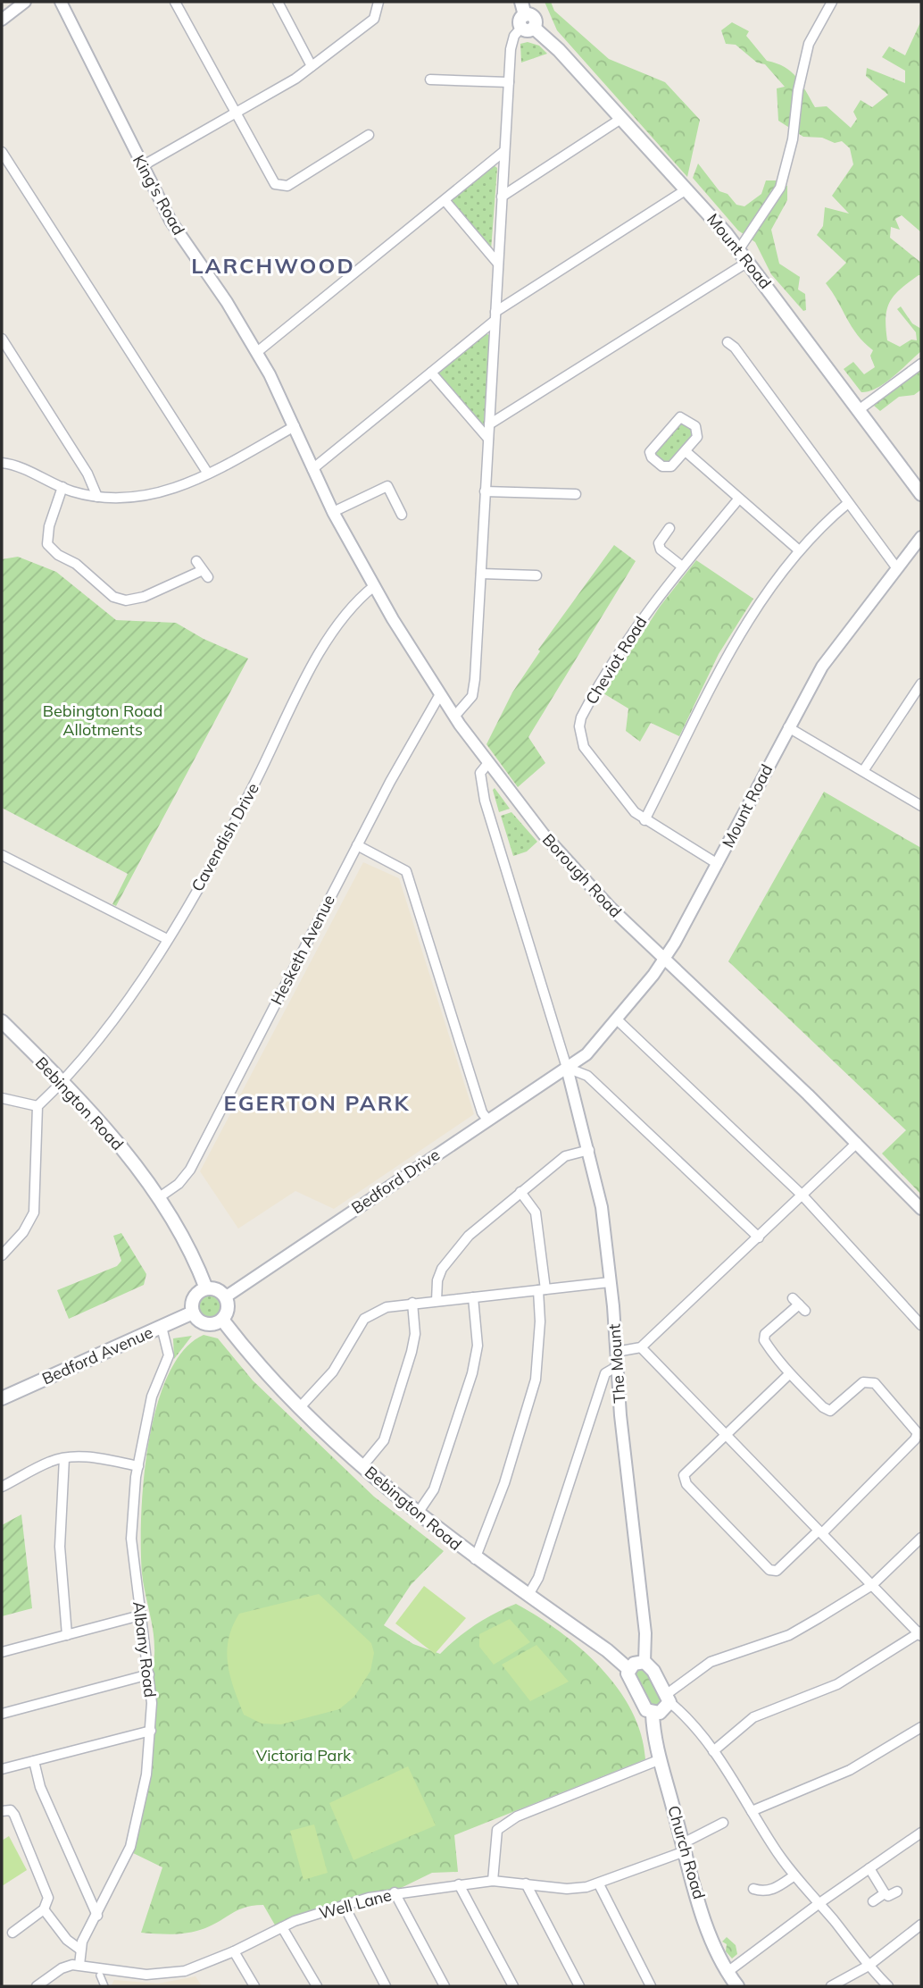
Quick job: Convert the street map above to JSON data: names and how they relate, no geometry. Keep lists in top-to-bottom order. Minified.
{"streets":{"main road":["Mount Road","Bebington Road","Bedford Avenue","Church Road"],"street":["King's Road","Cheviot Road","Cavendish Drive","Borough Road","Hesketh Avenue","Bedford Drive","The Mount","Albany Road","Well Lane"]},"crossings":[["King's Road","Borough Road"],["Mount Road","Cheviot Road"],["Mount Road","Borough Road"],["Mount Road","Bedford Drive"],["Mount Road","The Mount"],["Cavendish Drive","Borough Road"],["Cavendish Drive","Bebington Road"],["Borough Road","Hesketh Avenue"],["Hesketh Avenue","Bebington Road"],["Bebington Road","Bedford Drive"],["Bebington Road","Bedford Avenue"],["Bedford Drive","Bedford Avenue"],["Bedford Drive","The Mount"],["Bedford Avenue","Albany Road"],["Albany Road","Well Lane"],["Church Road","Well Lane"]],"districts":["LARCHWOOD","EGERTON PARK"],"parks":["Bebington Road Allotments","Victoria Park"]}
